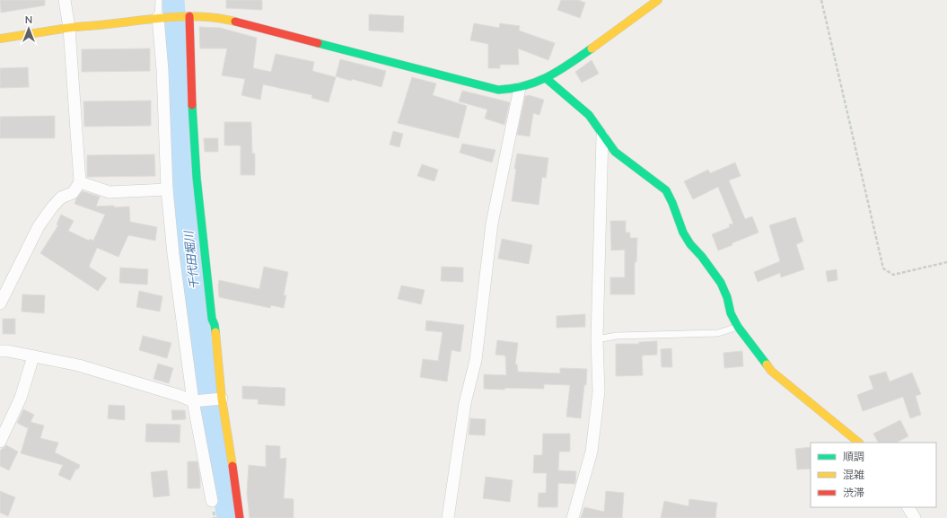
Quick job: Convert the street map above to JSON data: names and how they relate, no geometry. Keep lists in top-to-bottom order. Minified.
{"water":["千代田堀川"],"legend":["順調","混雑","渋滞"],"north":"top"}
